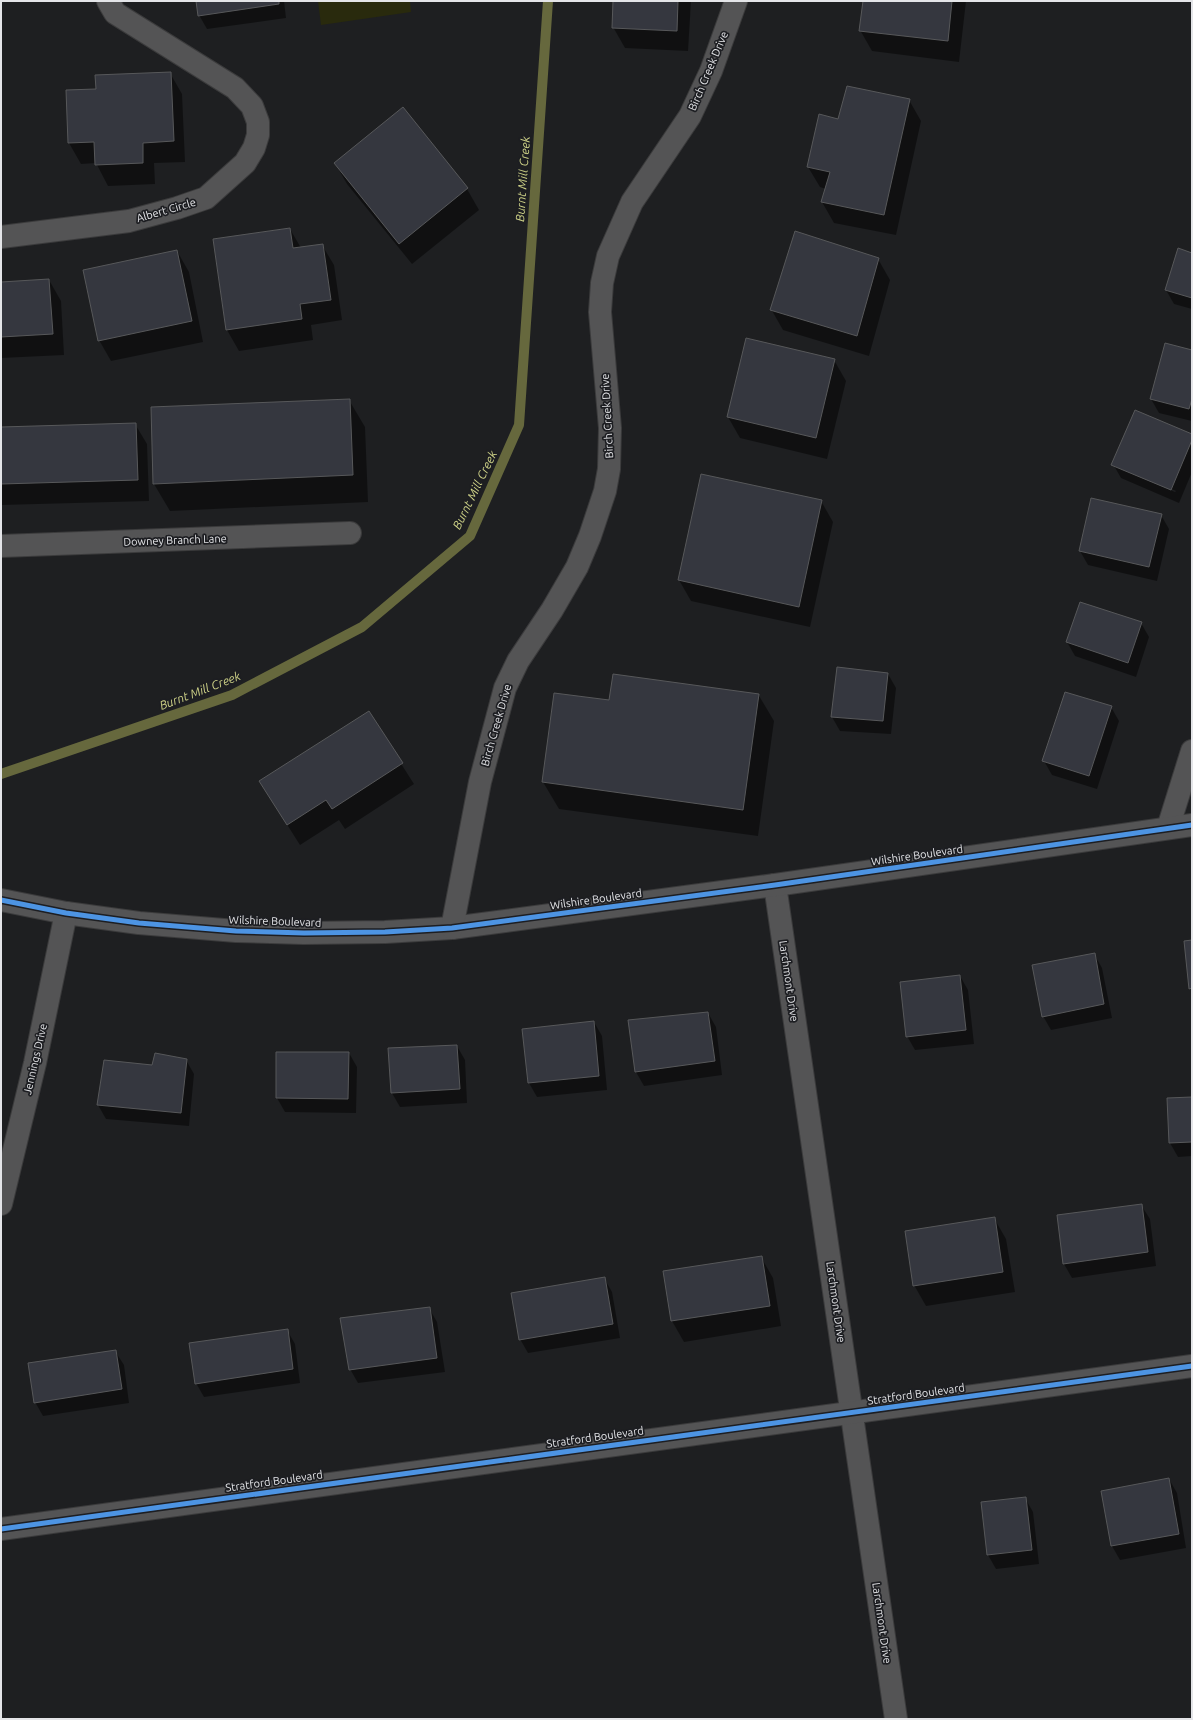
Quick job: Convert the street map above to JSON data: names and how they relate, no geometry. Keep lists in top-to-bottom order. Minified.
{"streets":{"street":["Birch Creek Drive","Albert Circle","Downey Branch Lane","Wilshire Boulevard","Larchmont Drive","Jennings Drive","Stratford Boulevard"]},"crossings":[["Birch Creek Drive","Wilshire Boulevard"],["Wilshire Boulevard","Larchmont Drive"],["Wilshire Boulevard","Jennings Drive"],["Larchmont Drive","Stratford Boulevard"]],"water":["Burnt Mill Creek"]}
